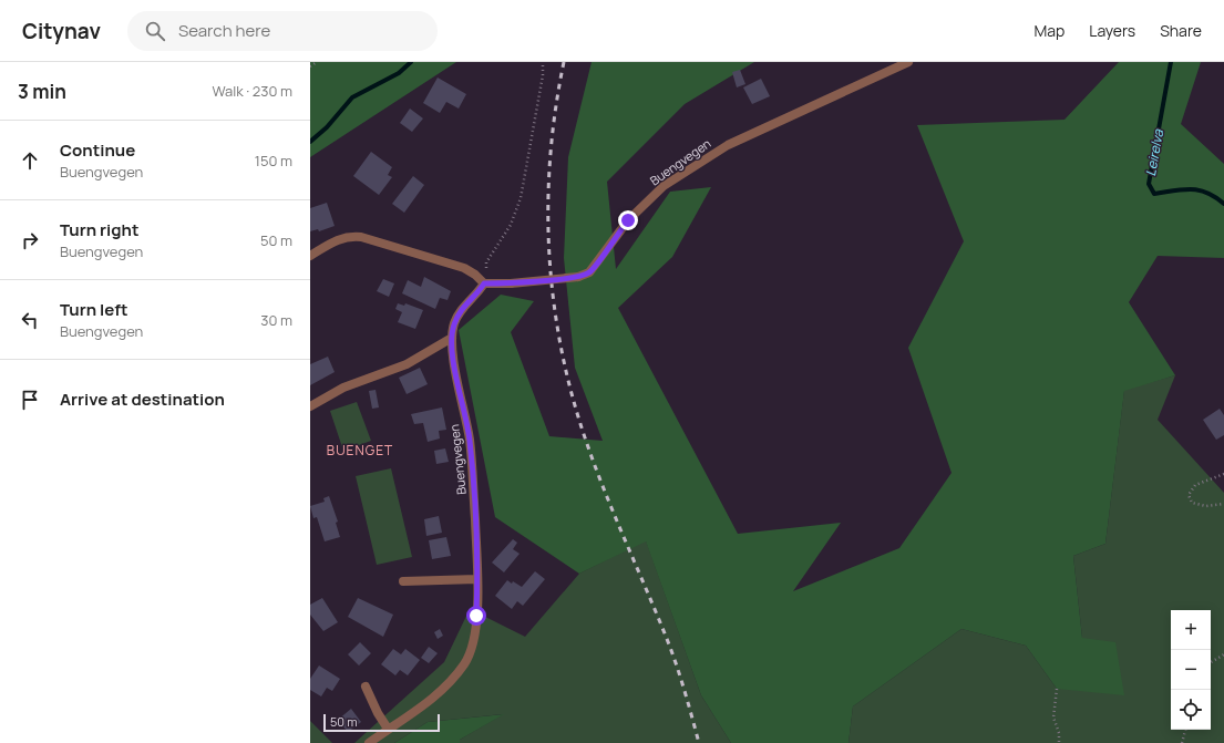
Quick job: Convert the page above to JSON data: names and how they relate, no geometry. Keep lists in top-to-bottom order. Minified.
{"streets":{"street":["Buengvegen"]},"districts":["BUENGET"],"water":["Leirelva"],"scale_bar":"50 m","page":{"header":"Citynav","search":"Search here","nav":["Map","Layers","Share"],"heading":["3 min","Walk · 230 m"],"list":[["Continue","Buengvegen","150 m"],["Turn right","Buengvegen","50 m"],["Turn left","Buengvegen","30 m"],"Arrive at destination"],"map_buttons":["+","−"],"scale":"50 m"}}
